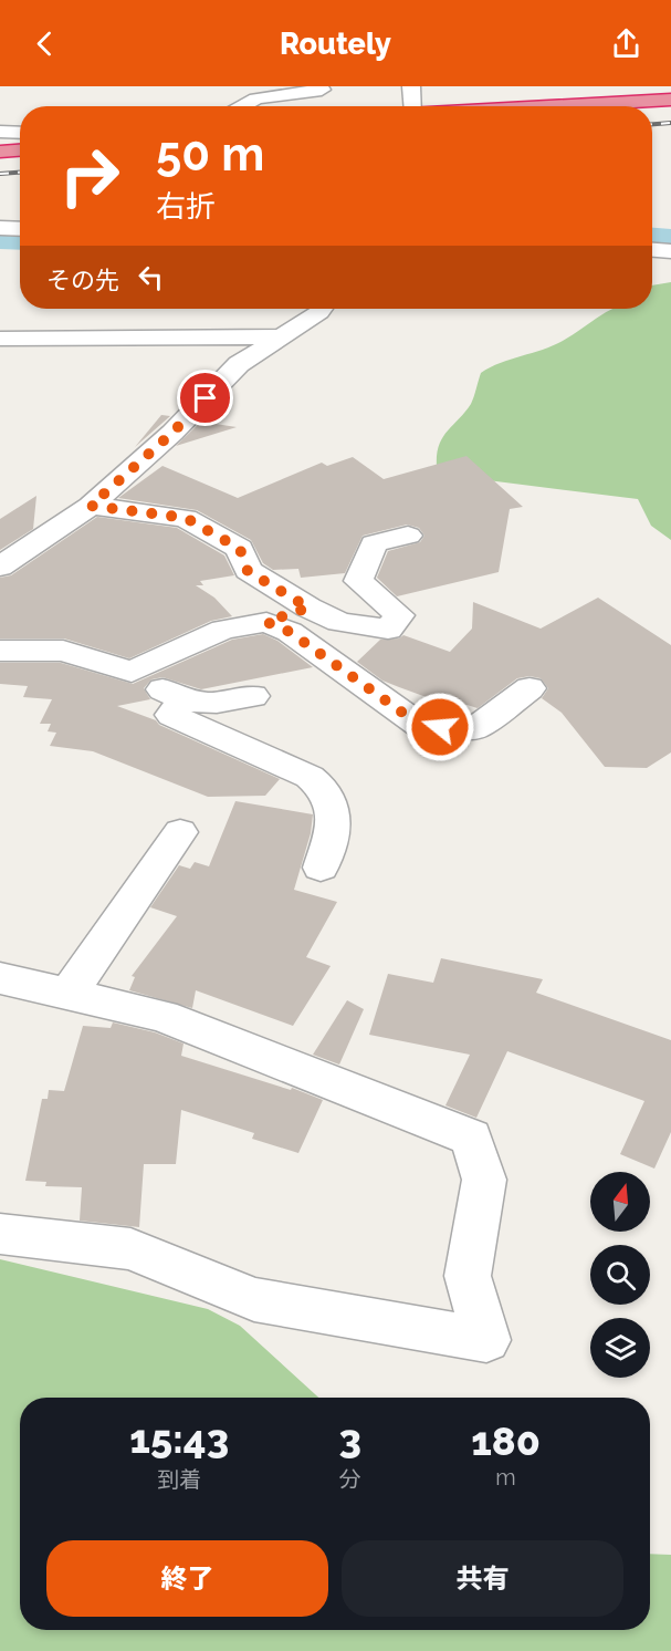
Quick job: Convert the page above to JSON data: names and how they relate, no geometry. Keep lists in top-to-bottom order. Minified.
{"north":"top","page":{"header":"Routely","turn":["50 m","右折"],"then":"その先","eta":["15:43","到着","3","分","180","m"],"buttons":["終了","共有"]}}
